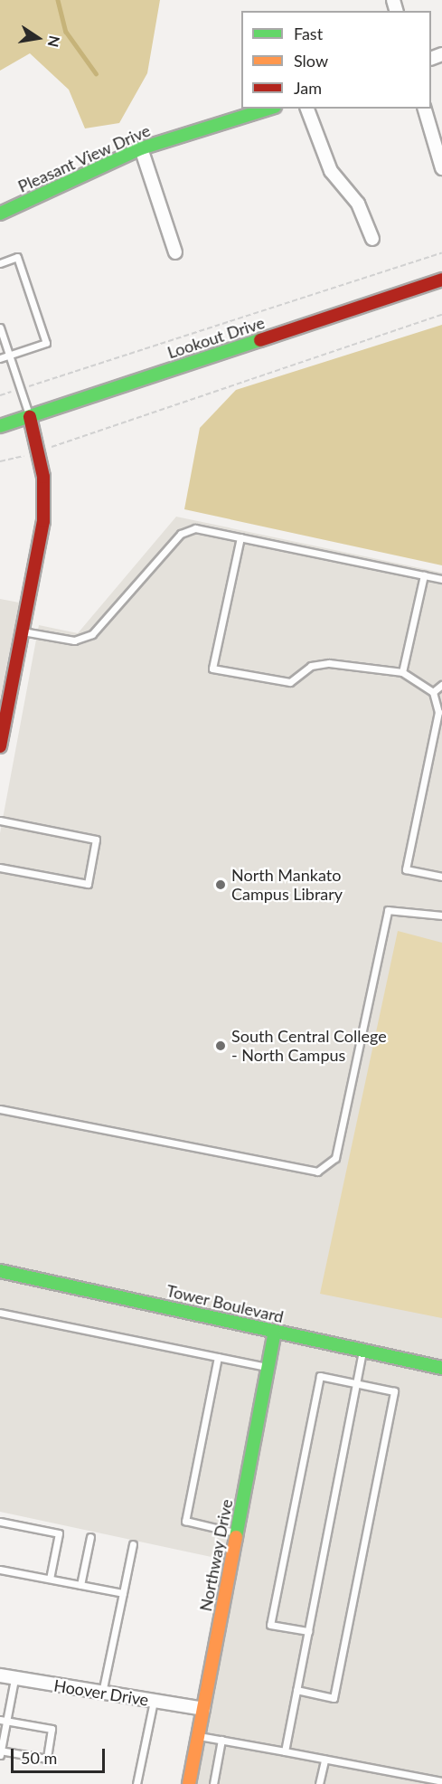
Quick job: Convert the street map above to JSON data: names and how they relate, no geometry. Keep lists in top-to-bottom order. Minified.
{"streets":{"street":["Pleasant View Drive","Lookout Drive","Tower Boulevard","Northway Drive","Hoover Drive"]},"crossings":[["Tower Boulevard","Northway Drive"],["Northway Drive","Hoover Drive"]],"places":["North Mankato Campus Library","South Central College - North Campus"],"legend":["Fast","Slow","Jam"],"scale_bar":"50 m","north":"right"}
